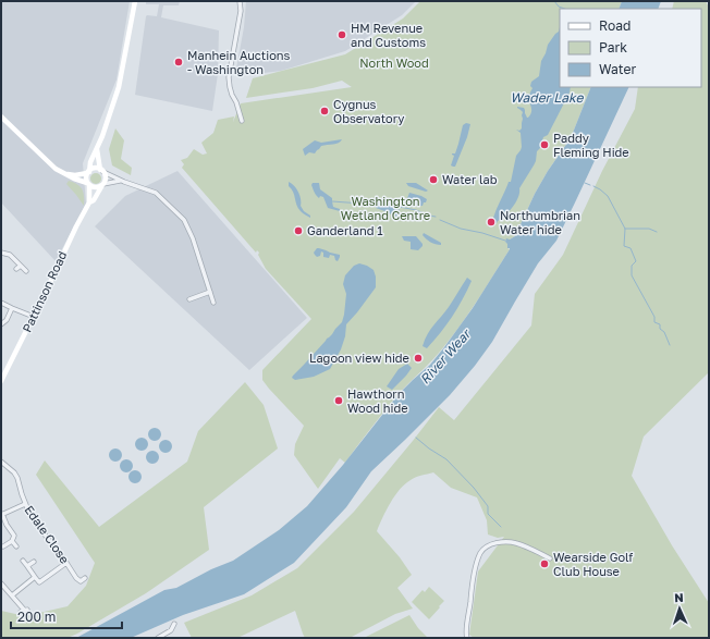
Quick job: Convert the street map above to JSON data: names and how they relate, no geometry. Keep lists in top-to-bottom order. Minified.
{"streets":{"street":["Pattinson Road","Edale Close"]},"water":["Wader Lake","River Wear"],"parks":["North Wood","Washington Wetland Centre"],"places":["HM Revenue and Customs","Manhein Auctions - Washington","Cygnus Observatory","Paddy Fleming Hide","Water lab","Northumbrian Water hide","Ganderland 1","Lagoon view hide","Hawthorn Wood hide","Wearside Golf Club House"],"legend":["Road","Park","Water"],"scale_bar":"200 m","north":"top"}
